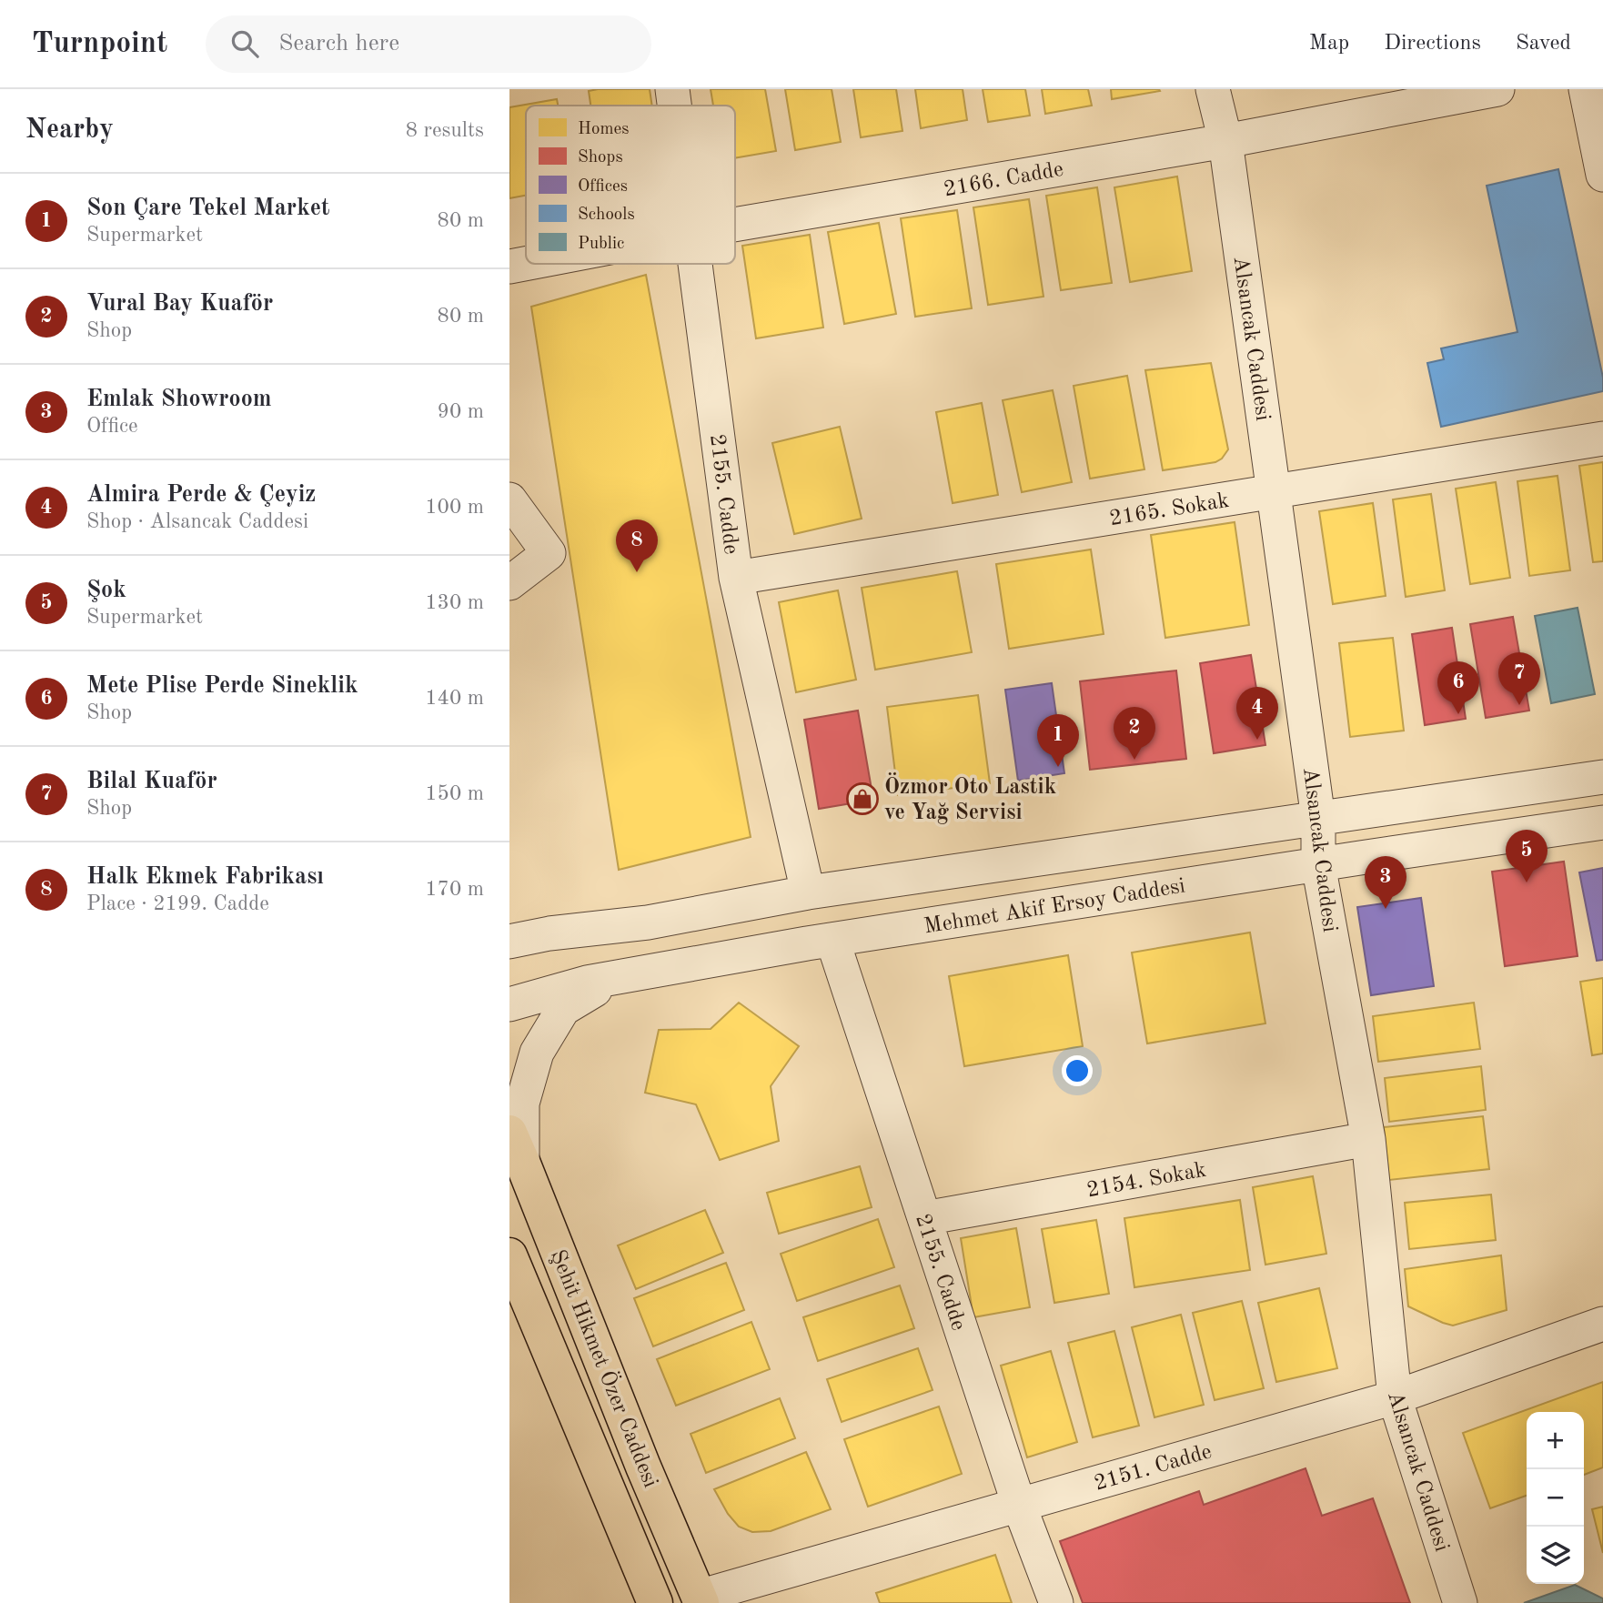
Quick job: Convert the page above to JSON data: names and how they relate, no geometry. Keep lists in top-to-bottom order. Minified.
{"streets":{"main road":["Şehit Hikmet Özer Caddesi"],"street":["2166. Cadde","Alsancak Caddesi","2155. Cadde","2165. Sokak","Mehmet Akif Ersoy Caddesi","2154. Sokak","2151. Cadde"]},"crossings":[["2166. Cadde","Alsancak Caddesi"],["Alsancak Caddesi","2165. Sokak"],["Alsancak Caddesi","Mehmet Akif Ersoy Caddesi"],["Alsancak Caddesi","2154. Sokak"],["Alsancak Caddesi","2151. Cadde"],["2155. Cadde","2165. Sokak"],["2155. Cadde","Mehmet Akif Ersoy Caddesi"],["2155. Cadde","2154. Sokak"],["2155. Cadde","2151. Cadde"],["Şehit Hikmet Özer Caddesi","2151. Cadde"]],"places":{"shop":["Özmor Oto Lastik ve Yağ Servisi"]},"legend":["Homes","Shops","Offices","Schools","Public"],"page":{"header":"Turnpoint","search":"Search here","nav":["Map","Directions","Saved"],"heading":["Nearby","8 results"],"list":[{"mark":"1","name":"Son Çare Tekel Market","note":"Supermarket","value":"80 m"},{"mark":"2","name":"Vural Bay Kuaför","note":"Shop","value":"80 m"},{"mark":"3","name":"Emlak Showroom","note":"Office","value":"90 m"},{"mark":"4","name":"Almira Perde & Çeyiz","note":"Shop · Alsancak Caddesi","value":"100 m"},{"mark":"5","name":"Şok","note":"Supermarket","value":"130 m"},{"mark":"6","name":"Mete Plise Perde Sineklik","note":"Shop","value":"140 m"},{"mark":"7","name":"Bilal Kuaför","note":"Shop","value":"150 m"},{"mark":"8","name":"Halk Ekmek Fabrikası","note":"Place · 2199. Cadde","value":"170 m"}],"pins":["8","7","6","4","2","1","5","3"],"map_buttons":["+","−"]}}
